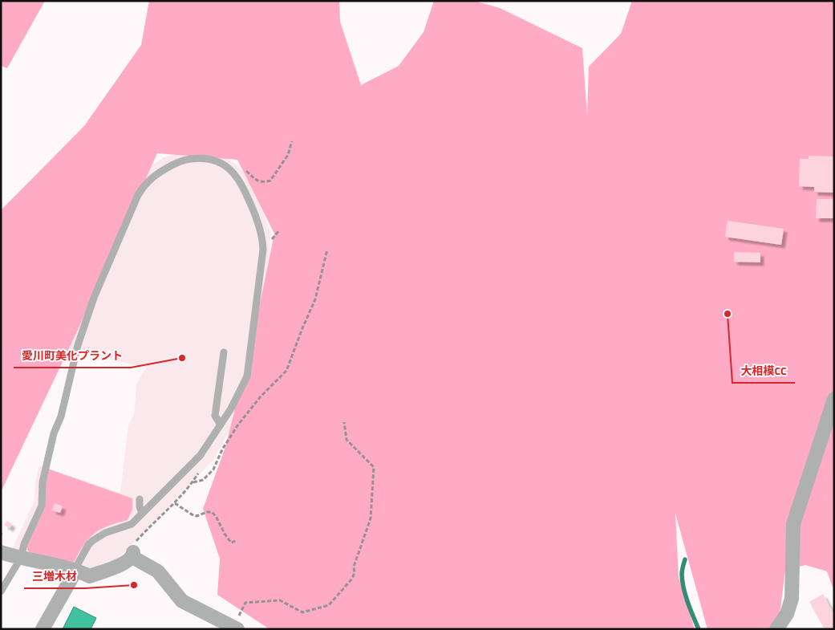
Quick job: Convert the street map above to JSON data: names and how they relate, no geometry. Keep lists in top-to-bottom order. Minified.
{"places":["大相模CC","愛川町美化プラント","三増木材"]}
